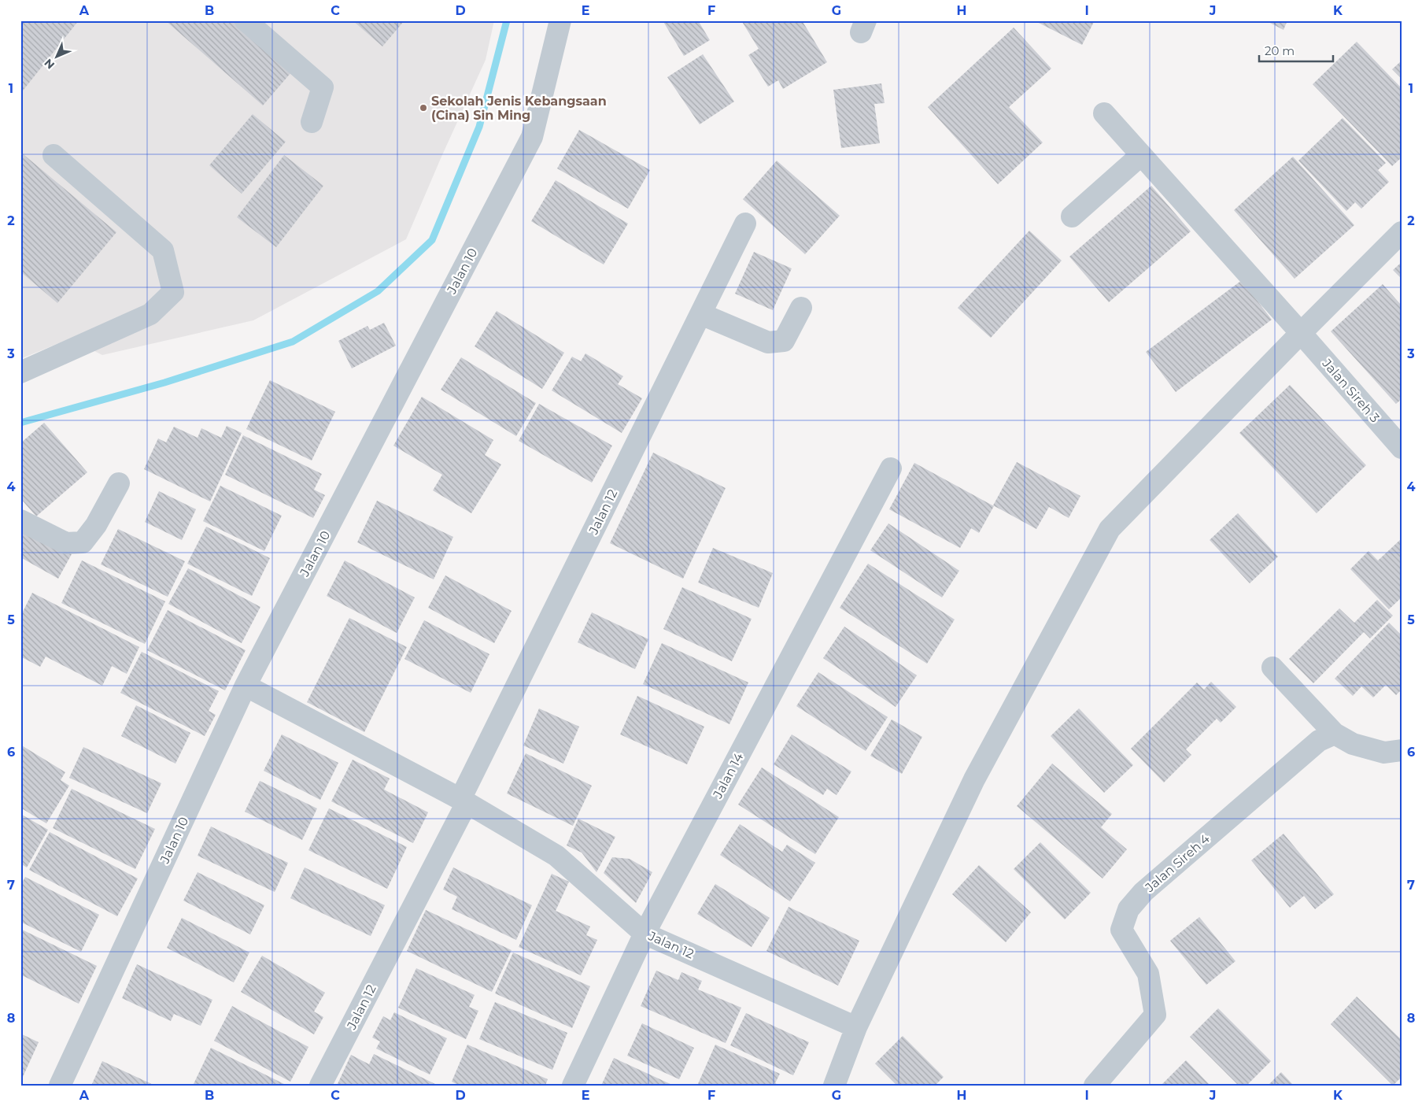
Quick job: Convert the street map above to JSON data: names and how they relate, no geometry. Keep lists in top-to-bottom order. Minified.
{"streets":{"street":["Jalan 10","Jalan Sireh 3","Jalan 12","Jalan 14","Jalan Sireh 4"]},"crossings":[["Jalan 10","Jalan 12"],["Jalan 12","Jalan 14"]],"places":["Sekolah Jenis Kebangsaan (Cina) Sin Ming"],"scale_bar":"20 m","north":"bottom left","grid":{"columns":["A","B","C","D","E","F","G","H","I","J","K"],"rows":["1","2","3","4","5","6","7","8"]}}
